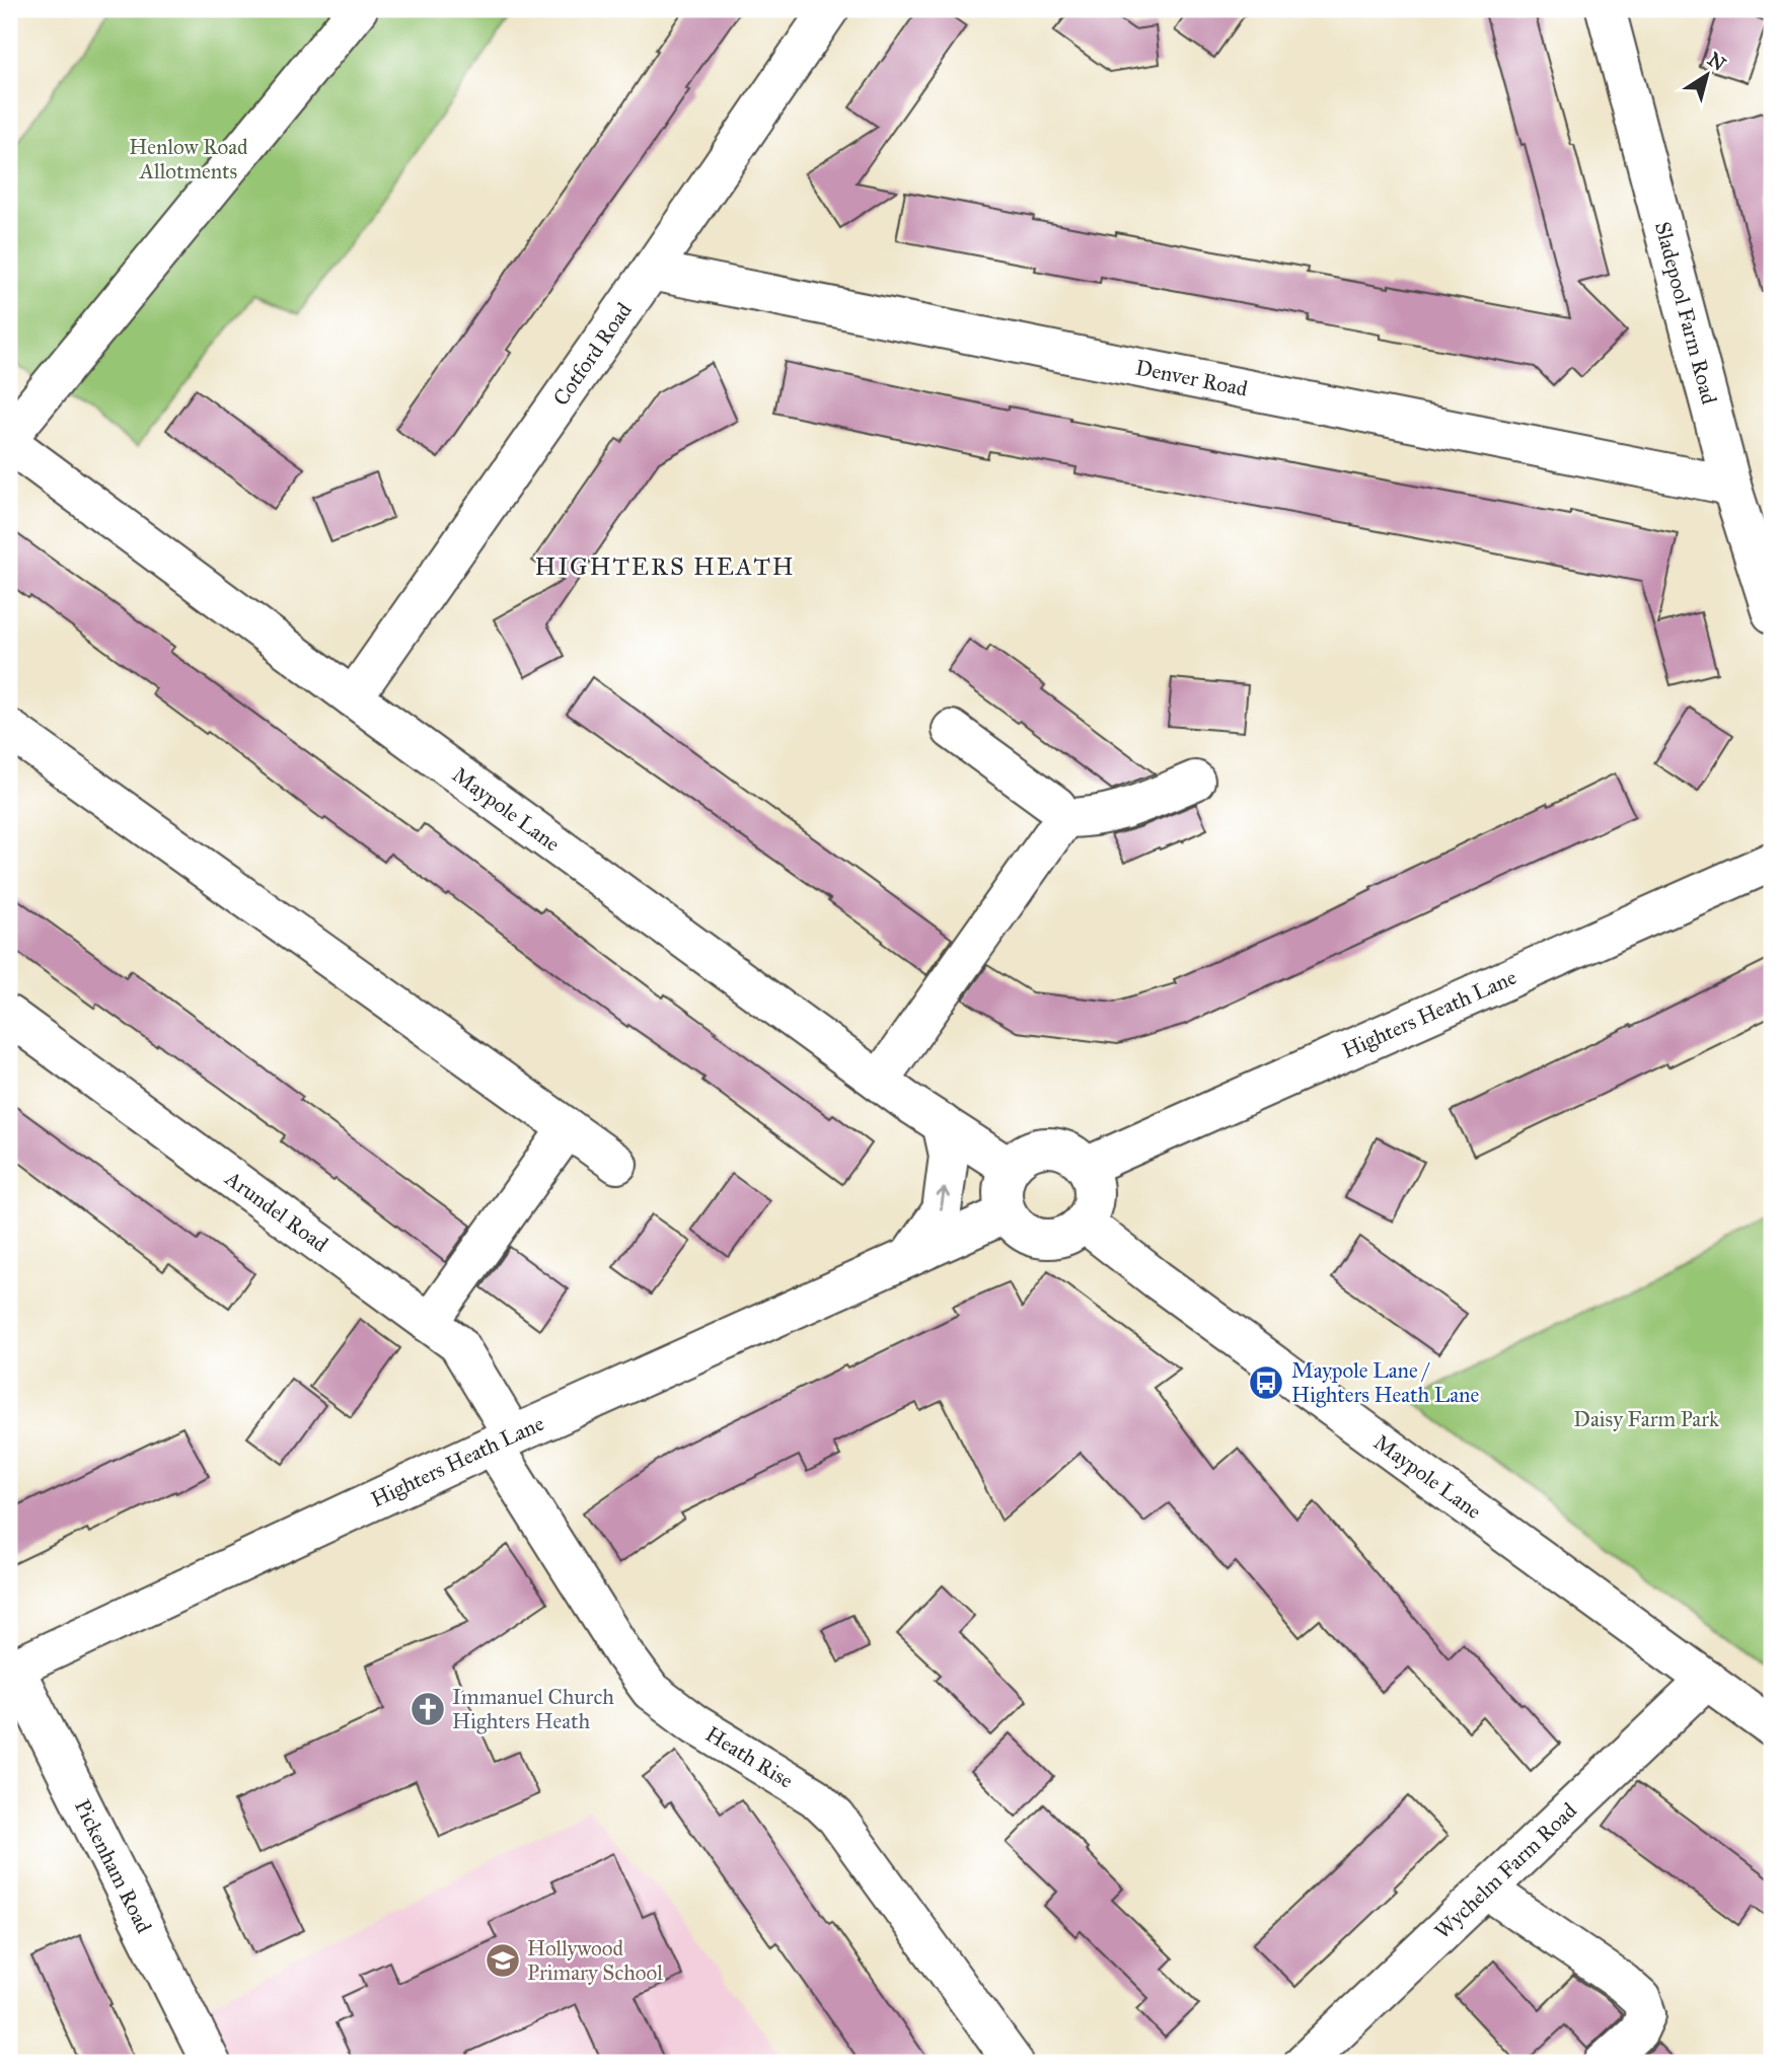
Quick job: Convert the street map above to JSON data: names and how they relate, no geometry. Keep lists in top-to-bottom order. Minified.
{"streets":{"street":["Sladepool Farm Road","Cotford Road","Denver Road","Maypole Lane","Highters Heath Lane","Arundel Road","Heath Rise","Pickenham Road","Wychelm Farm Road"]},"crossings":[["Sladepool Farm Road","Denver Road"],["Cotford Road","Denver Road"],["Cotford Road","Maypole Lane"],["Maypole Lane","Highters Heath Lane"],["Maypole Lane","Wychelm Farm Road"],["Highters Heath Lane","Arundel Road"],["Highters Heath Lane","Heath Rise"],["Highters Heath Lane","Pickenham Road"],["Arundel Road","Heath Rise"]],"districts":["HIGHTERS HEATH"],"parks":["Henlow Road Allotments","Daisy Farm Park"],"places":{"bus stop":["Maypole Lane / Highters Heath Lane"],"church":["Immanuel Church Highters Heath"],"school or university":["Hollywood Primary School"]},"north":"top right"}
